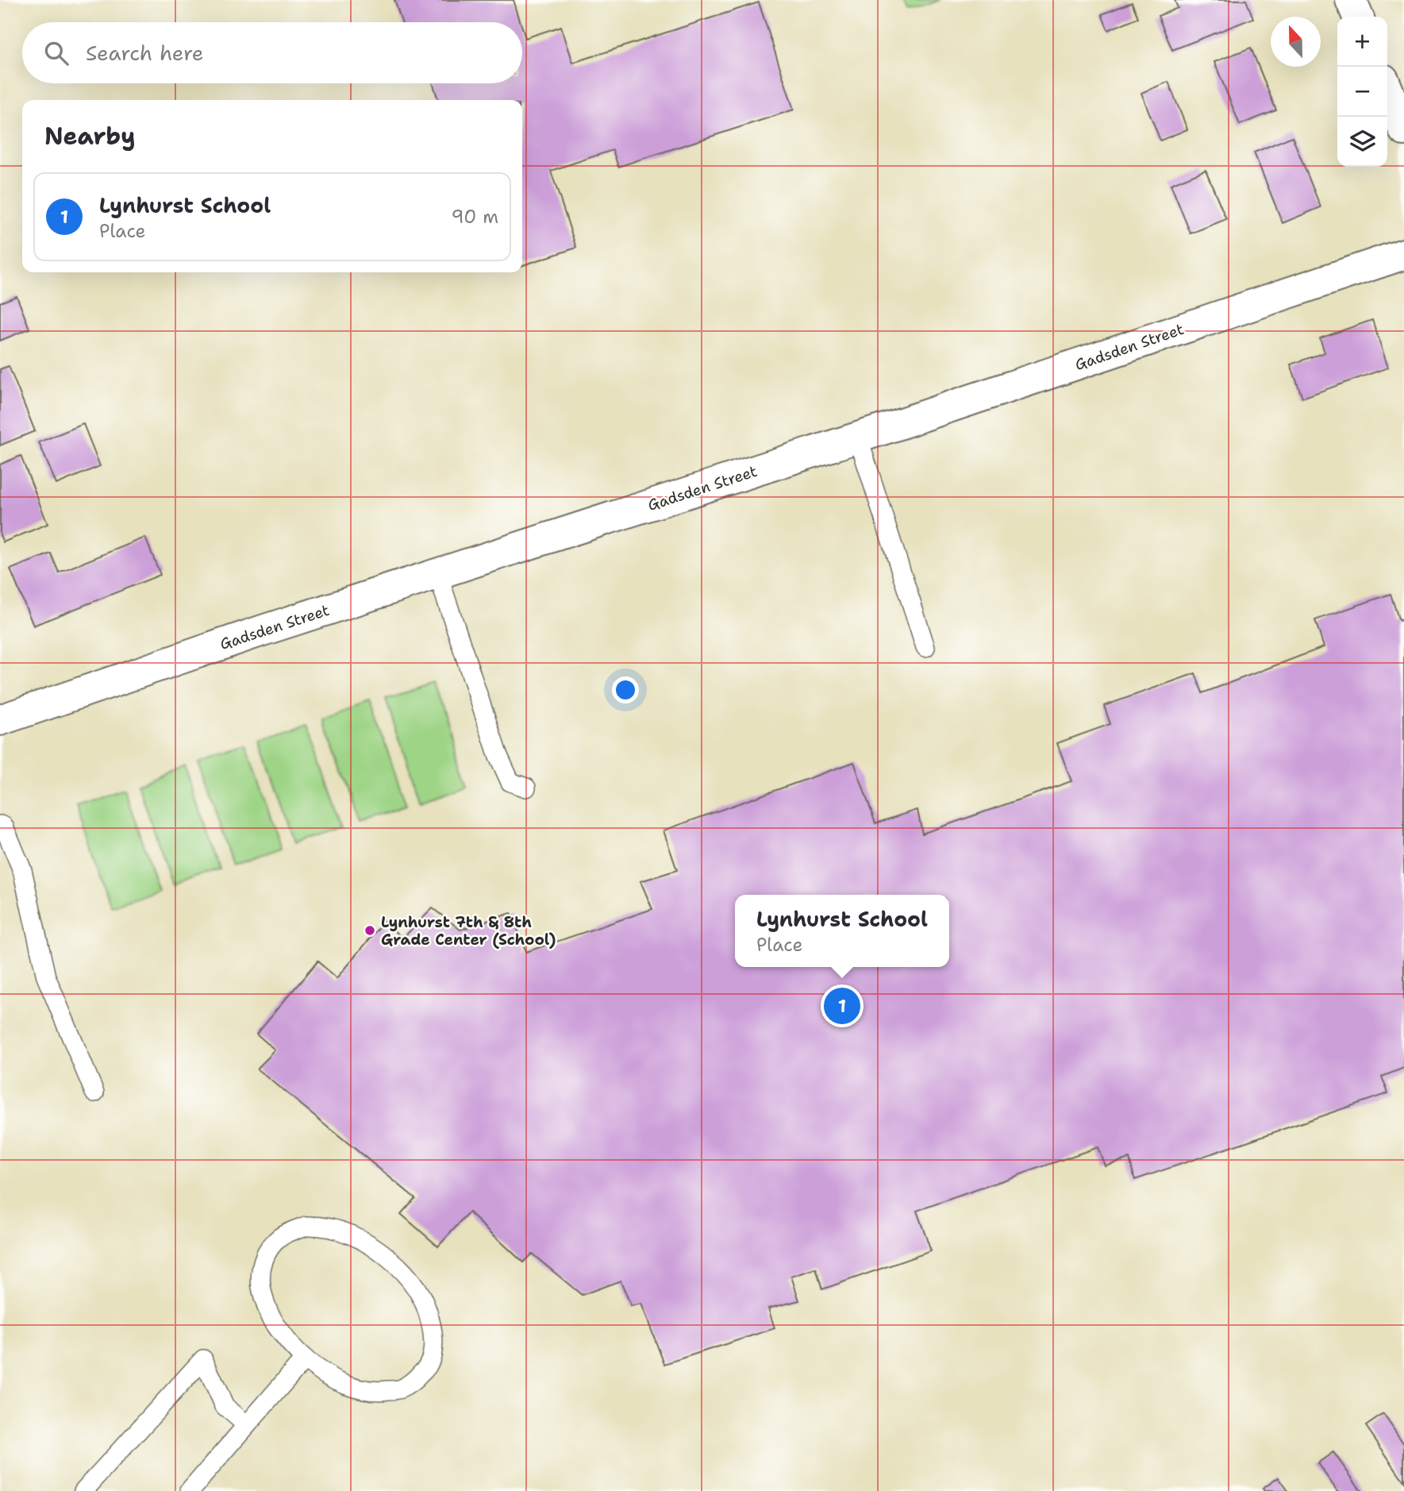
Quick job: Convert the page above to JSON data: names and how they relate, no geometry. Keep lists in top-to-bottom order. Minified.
{"streets":{"street":["Gadsden Street"]},"places":["Lynhurst 7th & 8th Grade Center (School)"],"north":"top","page":{"map_buttons":["+","−"],"search":"Search here","heading":"Nearby","list":[{"mark":"1","name":"Lynhurst School","note":"Place","value":"90 m"}],"popup":["Lynhurst School","Place"],"pins":"1"}}
